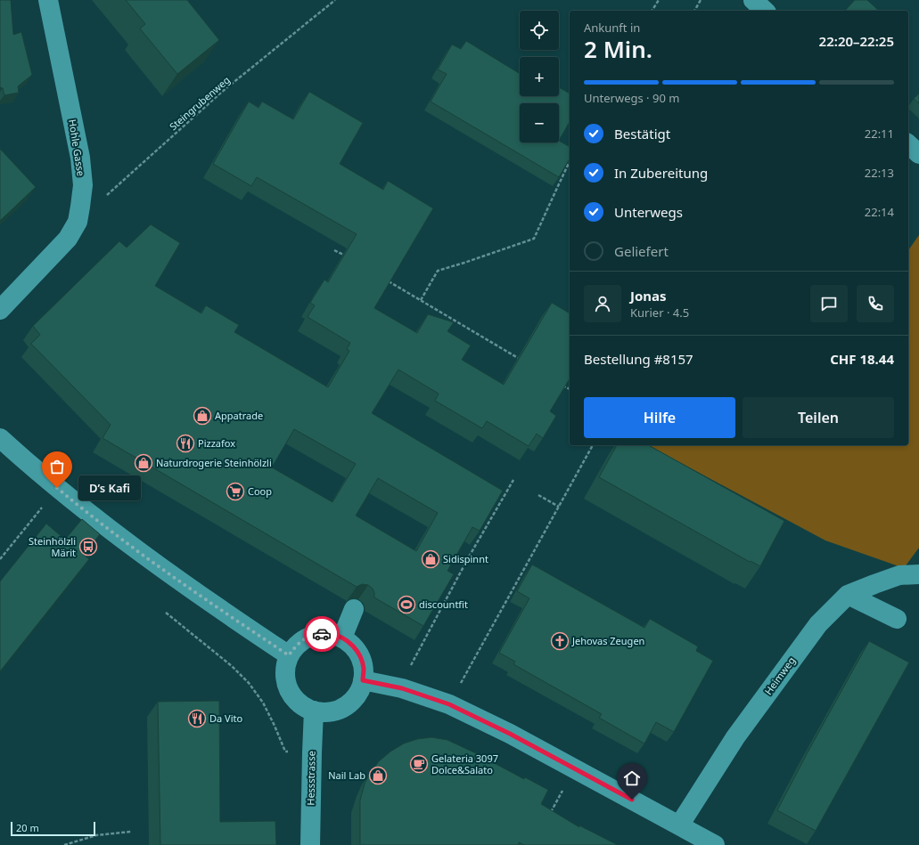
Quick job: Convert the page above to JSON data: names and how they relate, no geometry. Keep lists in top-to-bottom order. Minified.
{"streets":{"street":["Hohle Gasse","Heimweg","Hessstrasse"],"path":["Steingrubenweg"]},"crossings":[["Steingrubenweg","Hohle Gasse"]],"places":{"shop":["Appatrade","Naturdrogerie Steinhölzli","Sidispinnt","Nail Lab"],"restaurant":["Pizzafox","Da Vito"],"other":["D’s Kafi"],"supermarket":["Coop"],"bus stop":["Steinhölzli Märit"],"sports":["discountfit"],"church":["Jehovas Zeugen"],"cafe":["Gelateria 3097 Dolce&Salato"]},"scale_bar":"20 m","page":{"map_buttons":["+","−"],"heading":["2 Min.","Ankunft in","22:20–22:25"],"panel":["Jonas","Kurier · 4.5","Bestellung #8157","CHF 18.44"],"bar":"Unterwegs · 90 m","list":[["Bestätigt","22:11"],["In Zubereitung","22:13"],["Unterwegs","22:14"],"Geliefert"],"buttons":["Hilfe","Teilen"],"bubble":"D’s Kafi","scale":"20 m"}}
